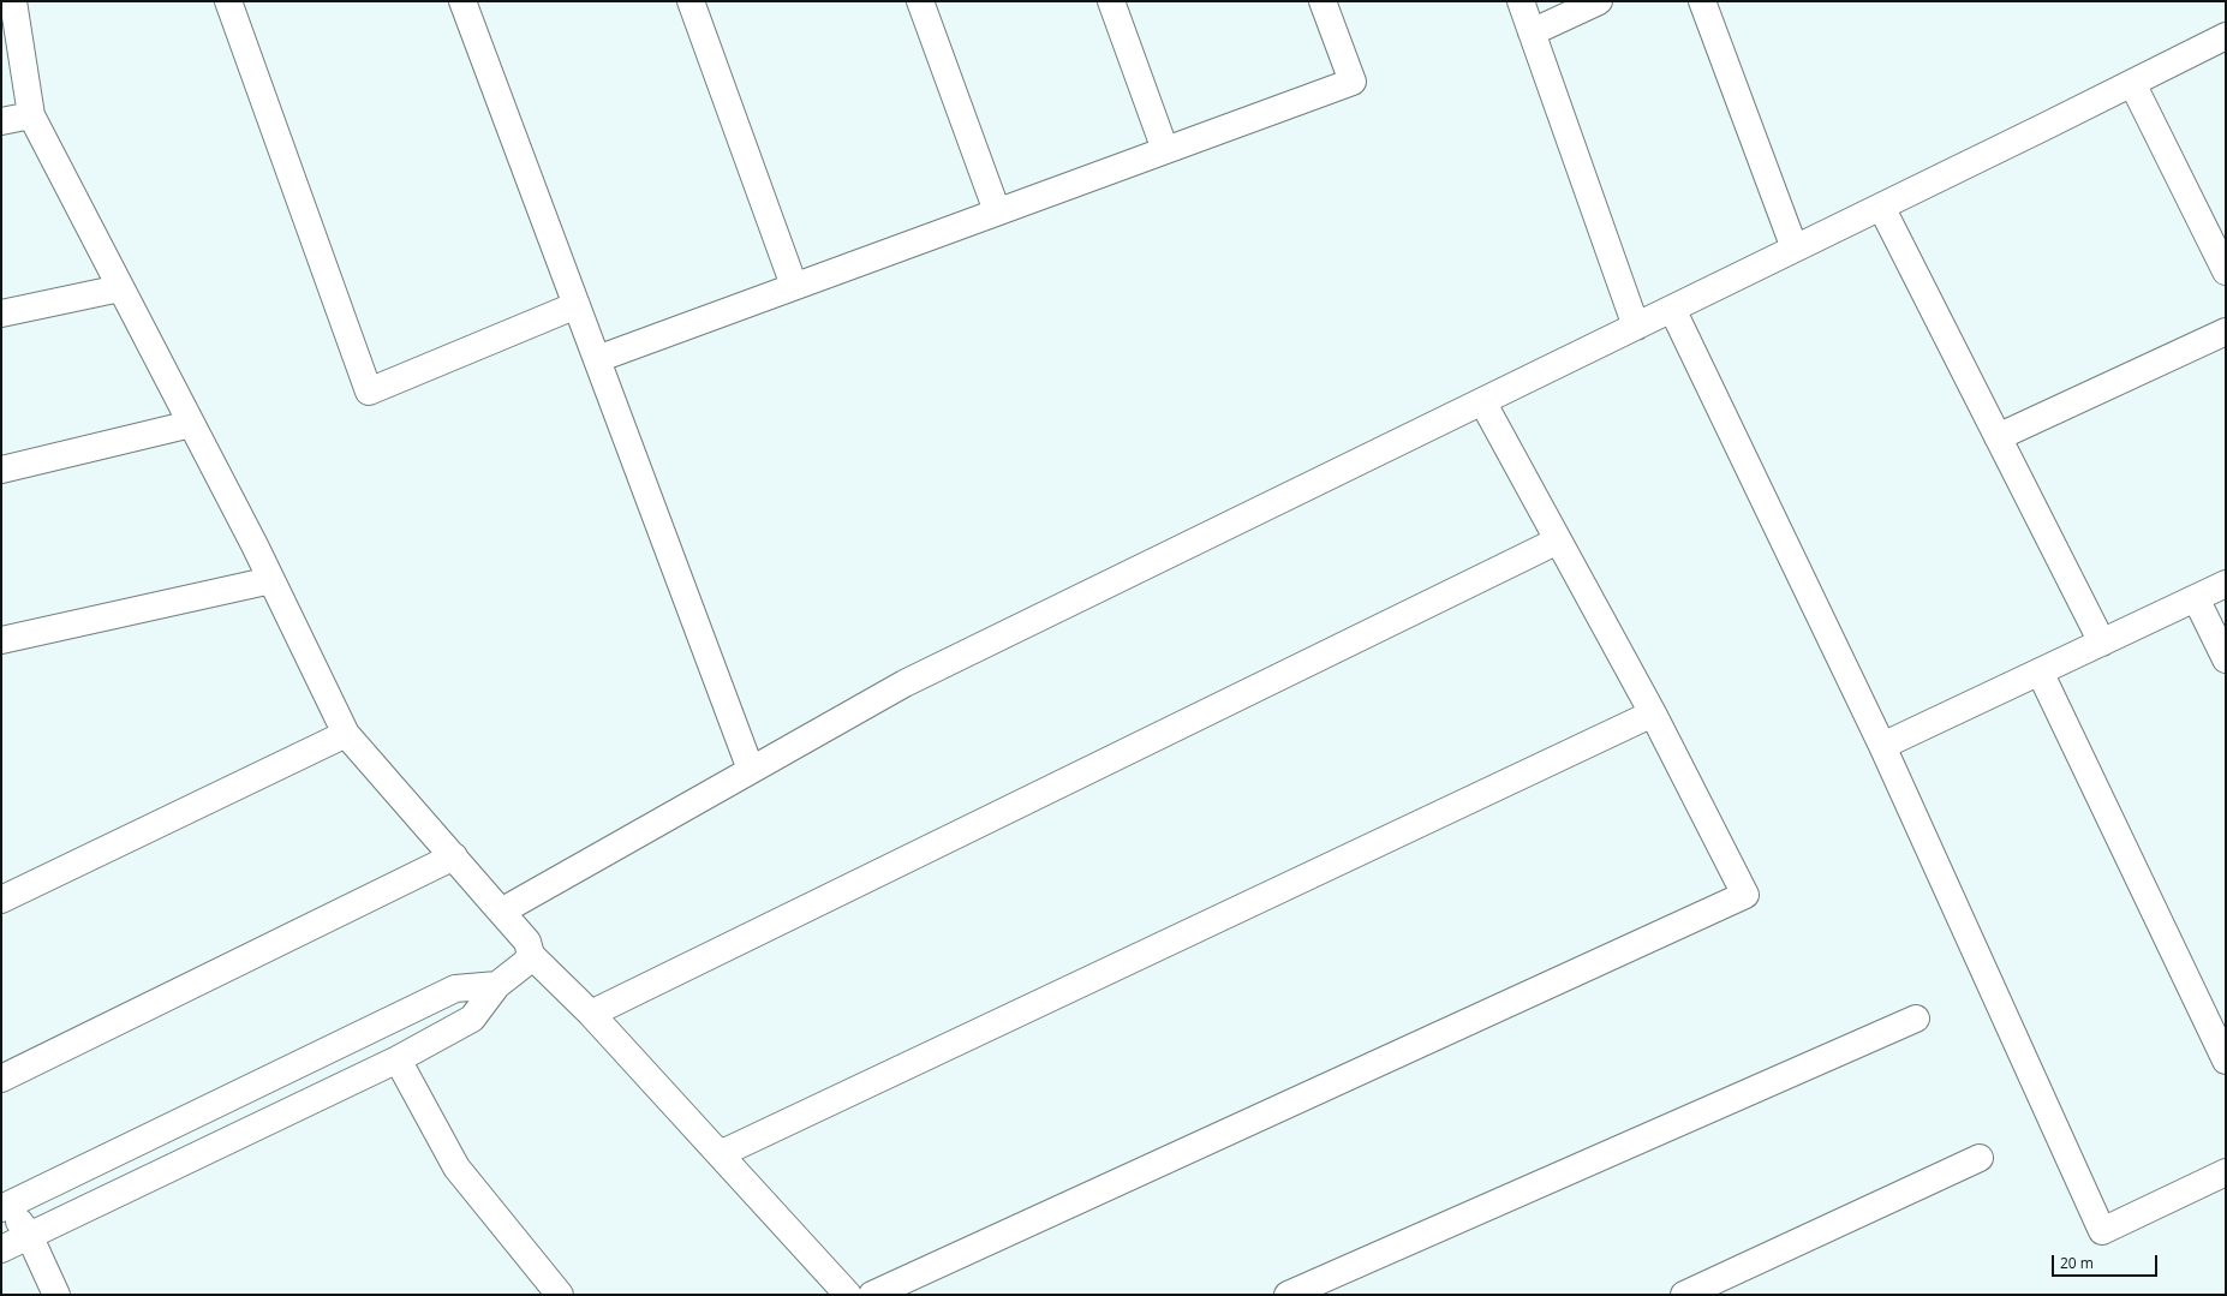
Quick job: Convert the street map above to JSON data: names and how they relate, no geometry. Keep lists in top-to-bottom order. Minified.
{"scale_bar":"20 m"}
